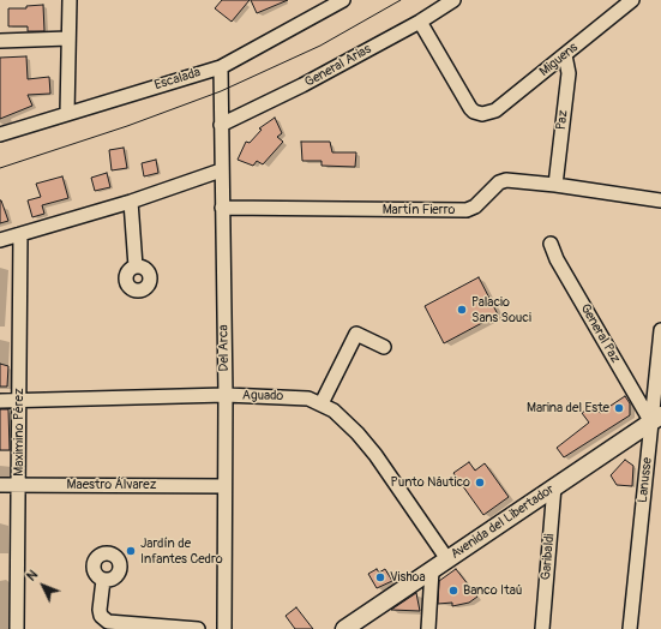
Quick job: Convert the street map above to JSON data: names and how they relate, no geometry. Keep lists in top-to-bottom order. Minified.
{"streets":{"main road":["Avenida del Libertador"],"street":["Miguens","General Arias","Escalada","Paz","Martín Fierro","General Paz","Del Arca","Aguado","Maximino Pérez","Lanusse","Maestro Álvarez","Garibaldi"]},"crossings":[["Miguens","General Arias"],["Miguens","Paz"],["General Arias","Del Arca"],["Escalada","Del Arca"],["Paz","Martín Fierro"],["Martín Fierro","Del Arca"],["General Paz","Lanusse"],["General Paz","Avenida del Libertador"],["Del Arca","Aguado"],["Del Arca","Maestro Álvarez"],["Aguado","Maximino Pérez"],["Aguado","Avenida del Libertador"],["Maximino Pérez","Maestro Álvarez"],["Lanusse","Avenida del Libertador"],["Avenida del Libertador","Garibaldi"]],"places":["Palacio Sans Souci","Marina del Este","Punto Náutico","Jardín de Infantes Cedro","Vishoa","Banco Itaú"],"north":"top left"}
